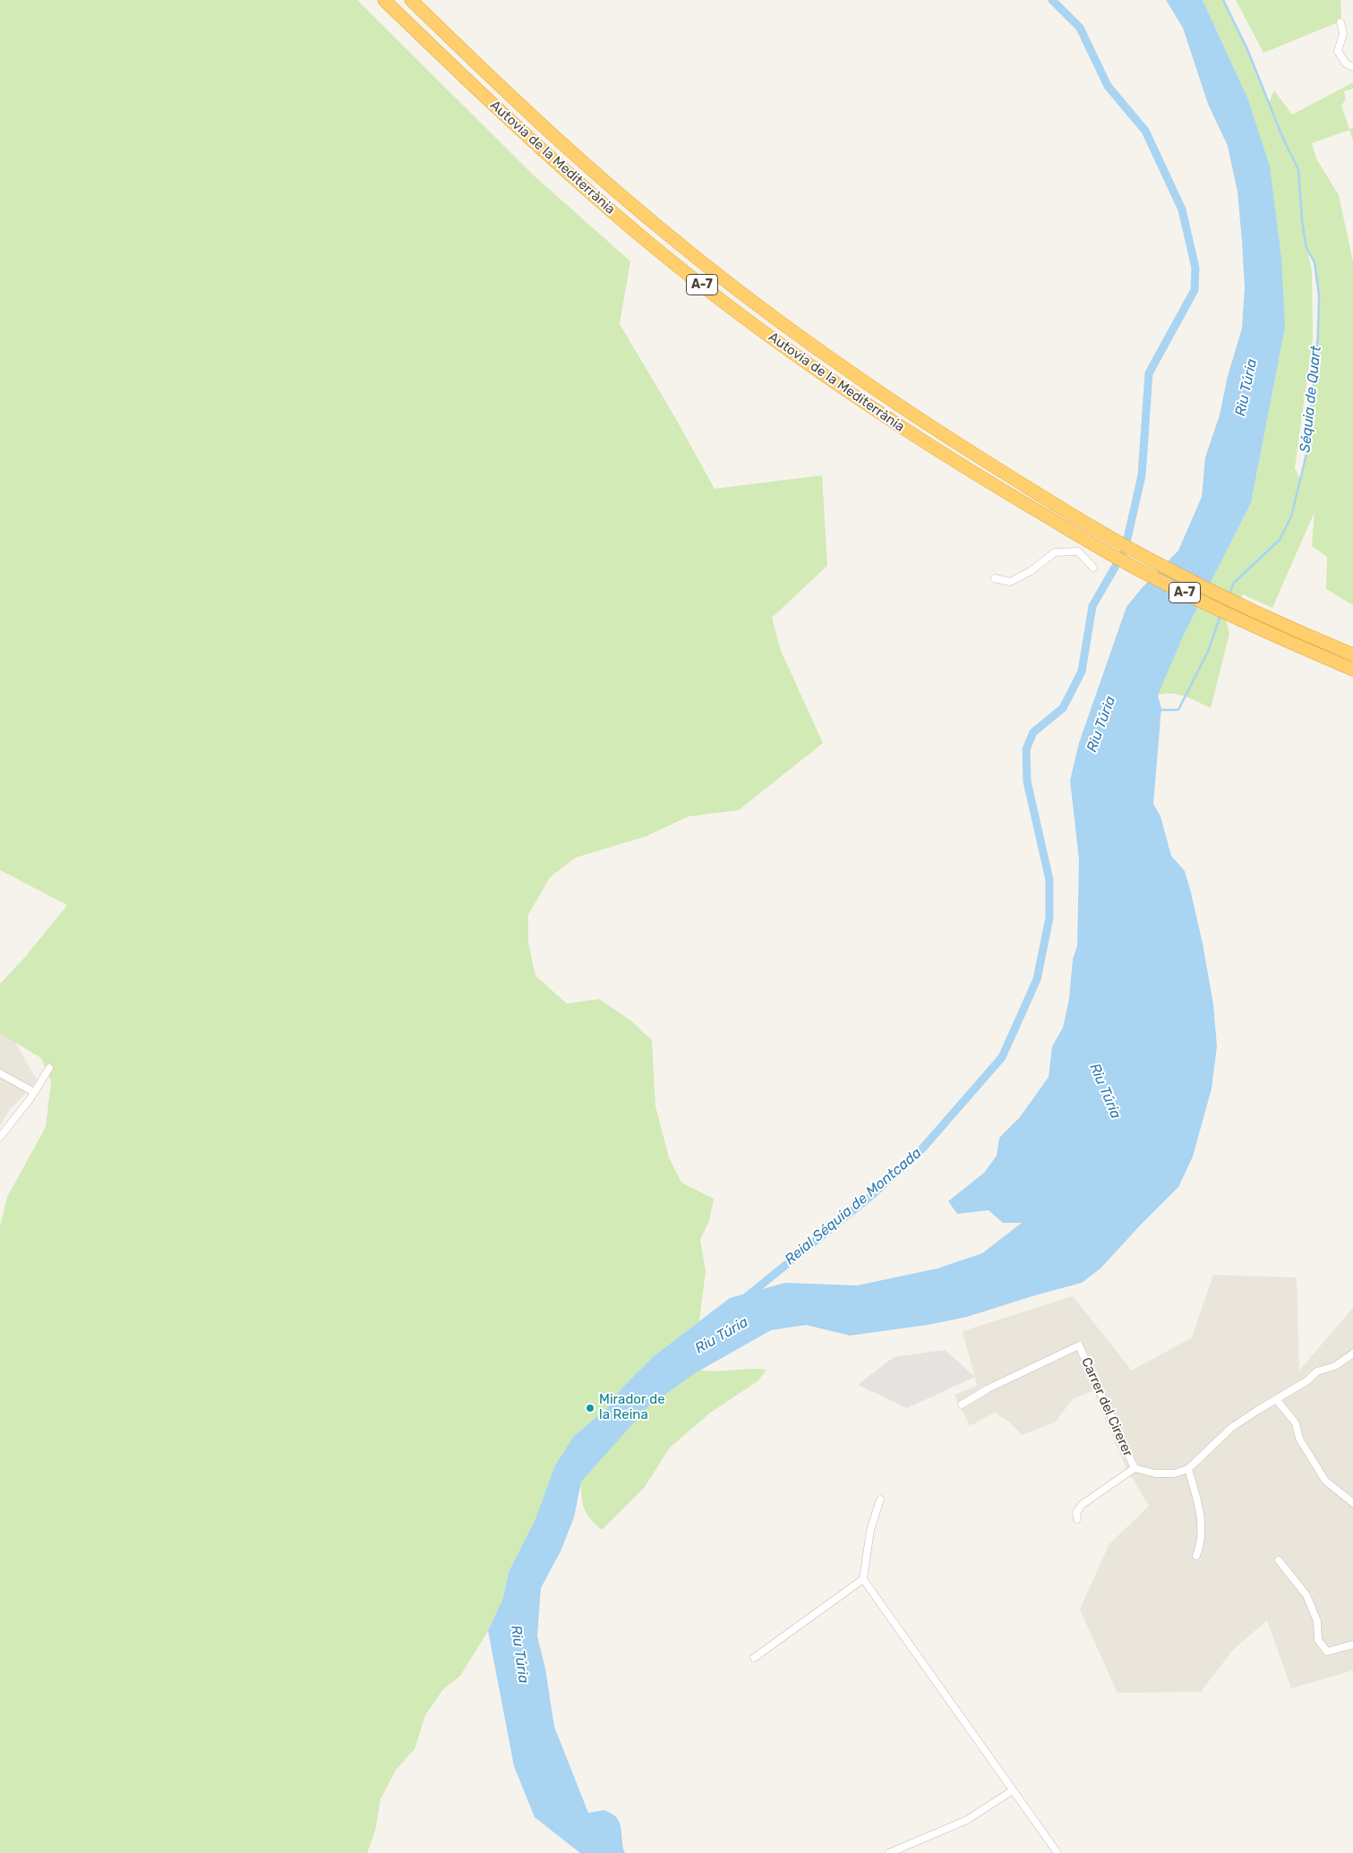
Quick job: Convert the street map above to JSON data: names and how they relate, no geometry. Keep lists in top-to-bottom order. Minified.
{"streets":{"highway":["Autovia de la Mediterrània","A-7"],"street":["Carrer del Cirerer"]},"water":["Riu Túria","Séquia de Quart","Reial Séquia de Montcada"],"places":["Mirador de la Reina"]}
